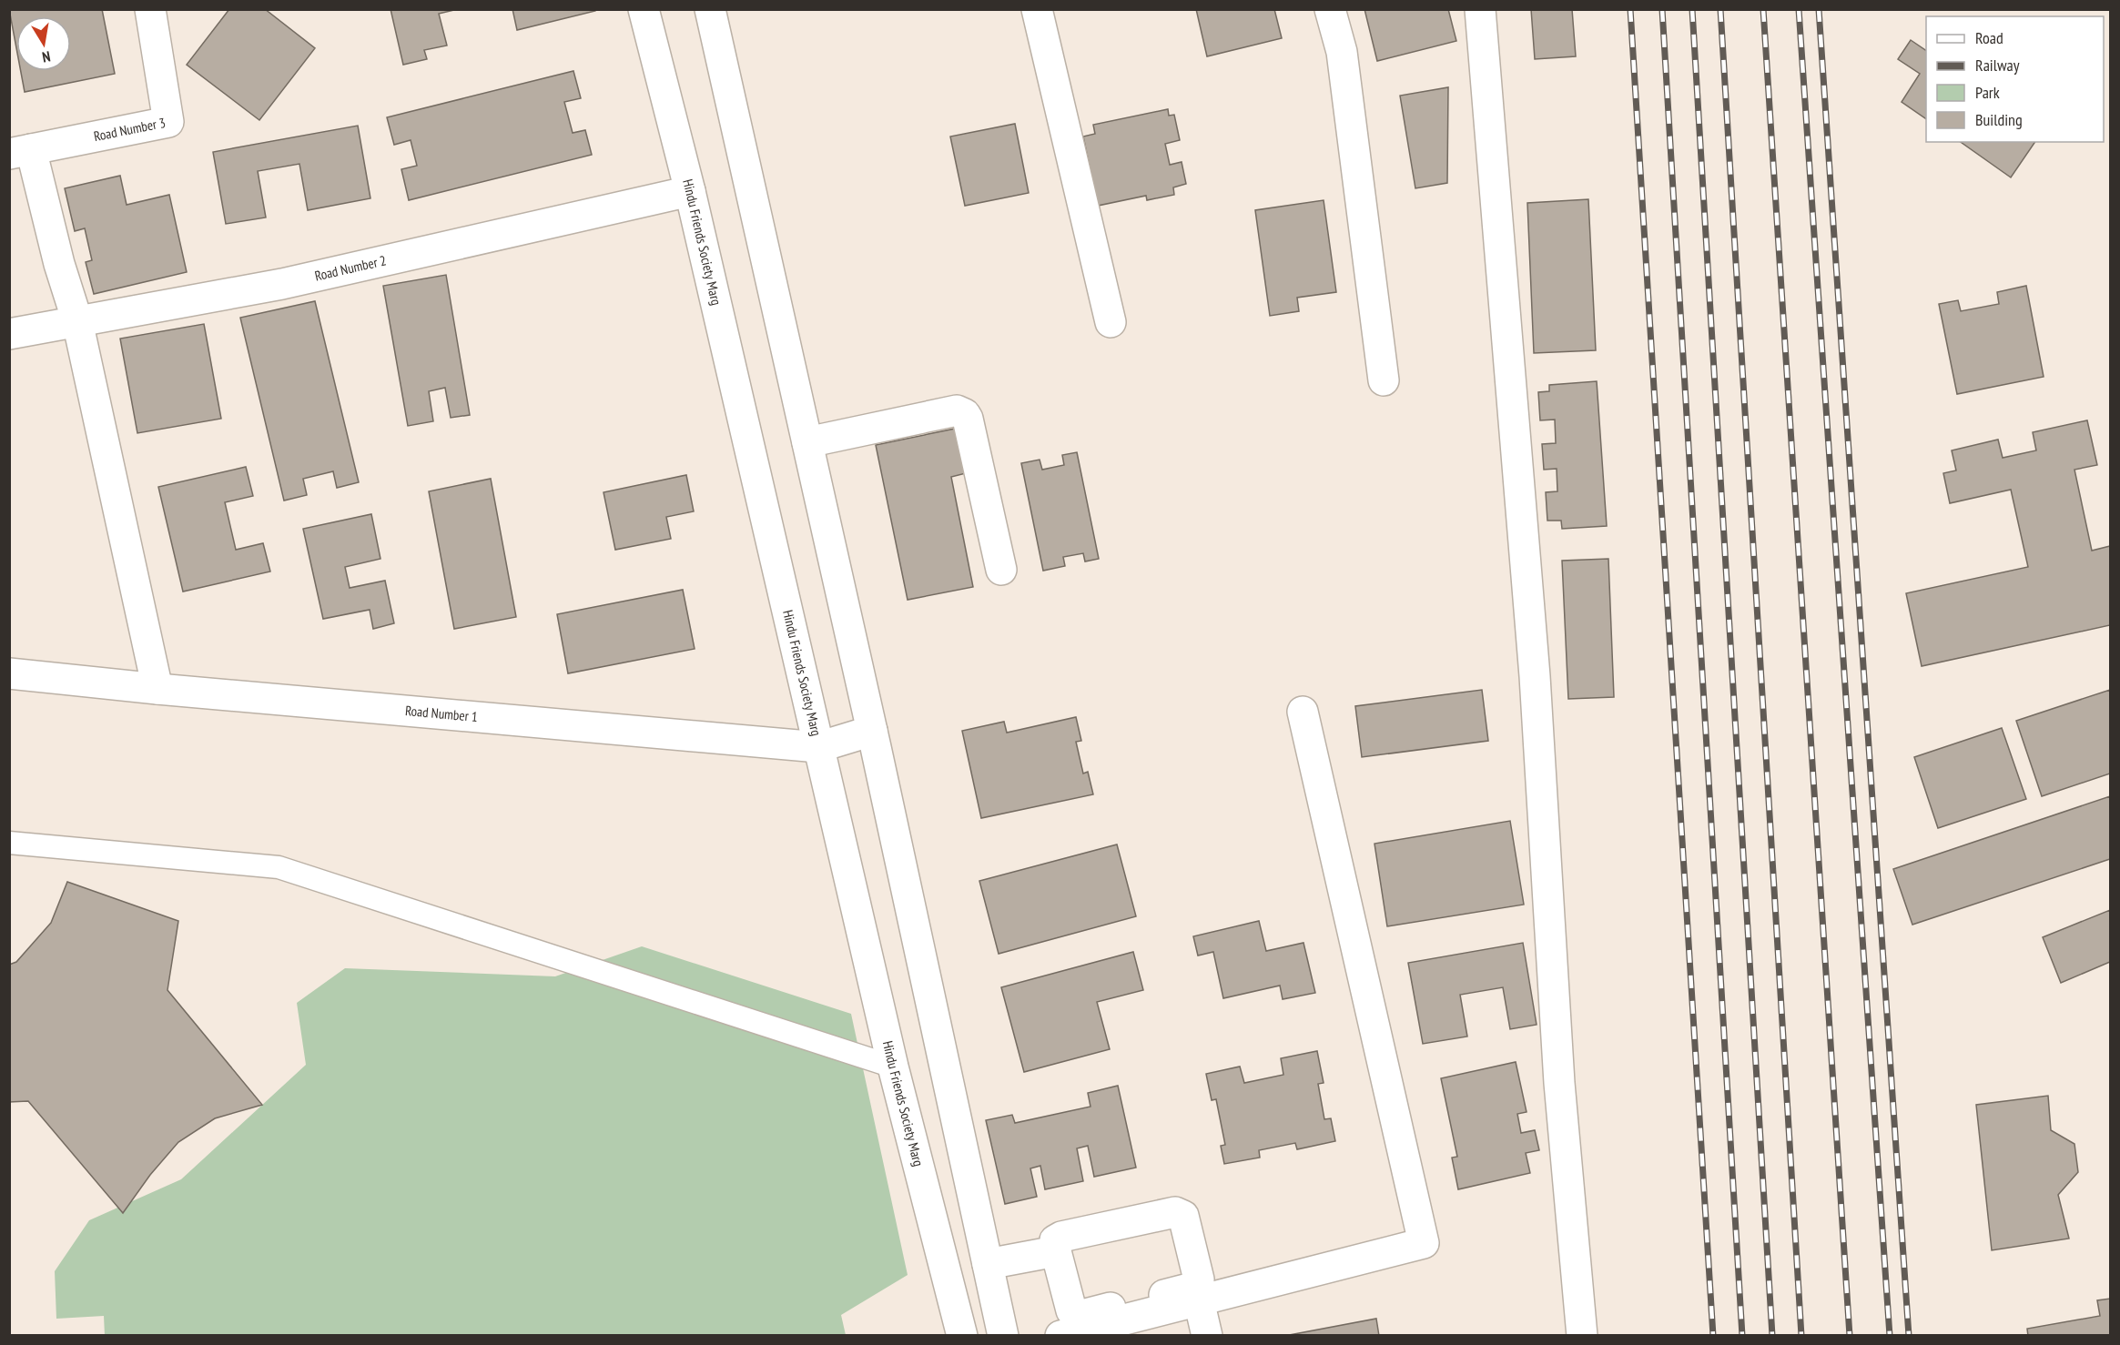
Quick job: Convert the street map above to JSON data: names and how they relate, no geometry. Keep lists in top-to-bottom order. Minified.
{"streets":{"street":["Road Number 3","Hindu Friends Society Marg","Road Number 2","Road Number 1"]},"crossings":[["Hindu Friends Society Marg","Road Number 2"],["Hindu Friends Society Marg","Road Number 1"]],"legend":["Road","Railway","Park","Building"],"north":"bottom"}
